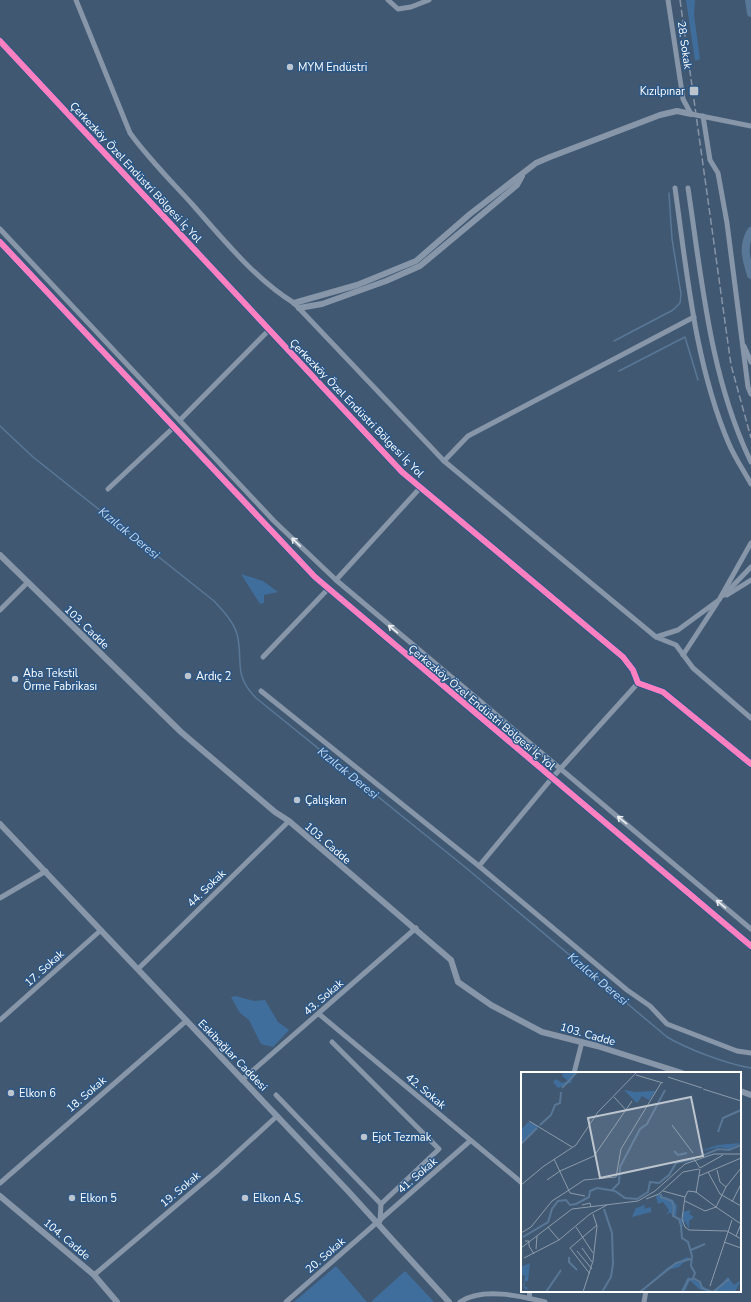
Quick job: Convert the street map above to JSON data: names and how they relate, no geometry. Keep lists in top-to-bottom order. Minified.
{"streets":{"street":["28. Sokak","Çerkezköy Özel Endüstri Bölgesi İç Yol","103. Cadde","44. Sokak","17. Sokak","43. Sokak","Eskibağlar Caddesi","42. Sokak","18. Sokak","41. Sokak","19. Sokak","104. Cadde","20. Sokak"]},"crossings":[["103. Cadde","44. Sokak"],["103. Cadde","43. Sokak"],["44. Sokak","Eskibağlar Caddesi"],["17. Sokak","Eskibağlar Caddesi"],["43. Sokak","Eskibağlar Caddesi"],["43. Sokak","42. Sokak"],["Eskibağlar Caddesi","18. Sokak"],["Eskibağlar Caddesi","41. Sokak"],["Eskibağlar Caddesi","19. Sokak"],["Eskibağlar Caddesi","20. Sokak"],["42. Sokak","41. Sokak"],["41. Sokak","20. Sokak"],["19. Sokak","104. Cadde"]],"water":["Kızılcık Deresi"],"places":{"other":["MYM Endüstri","Ardıç 2","Aba Tekstil Örme Fabrikası","Çalışkan","Elkon 6","Ejot Tezmak","Elkon 5","Elkon A.Ş."],"transit":["Kızılpınar"]}}
